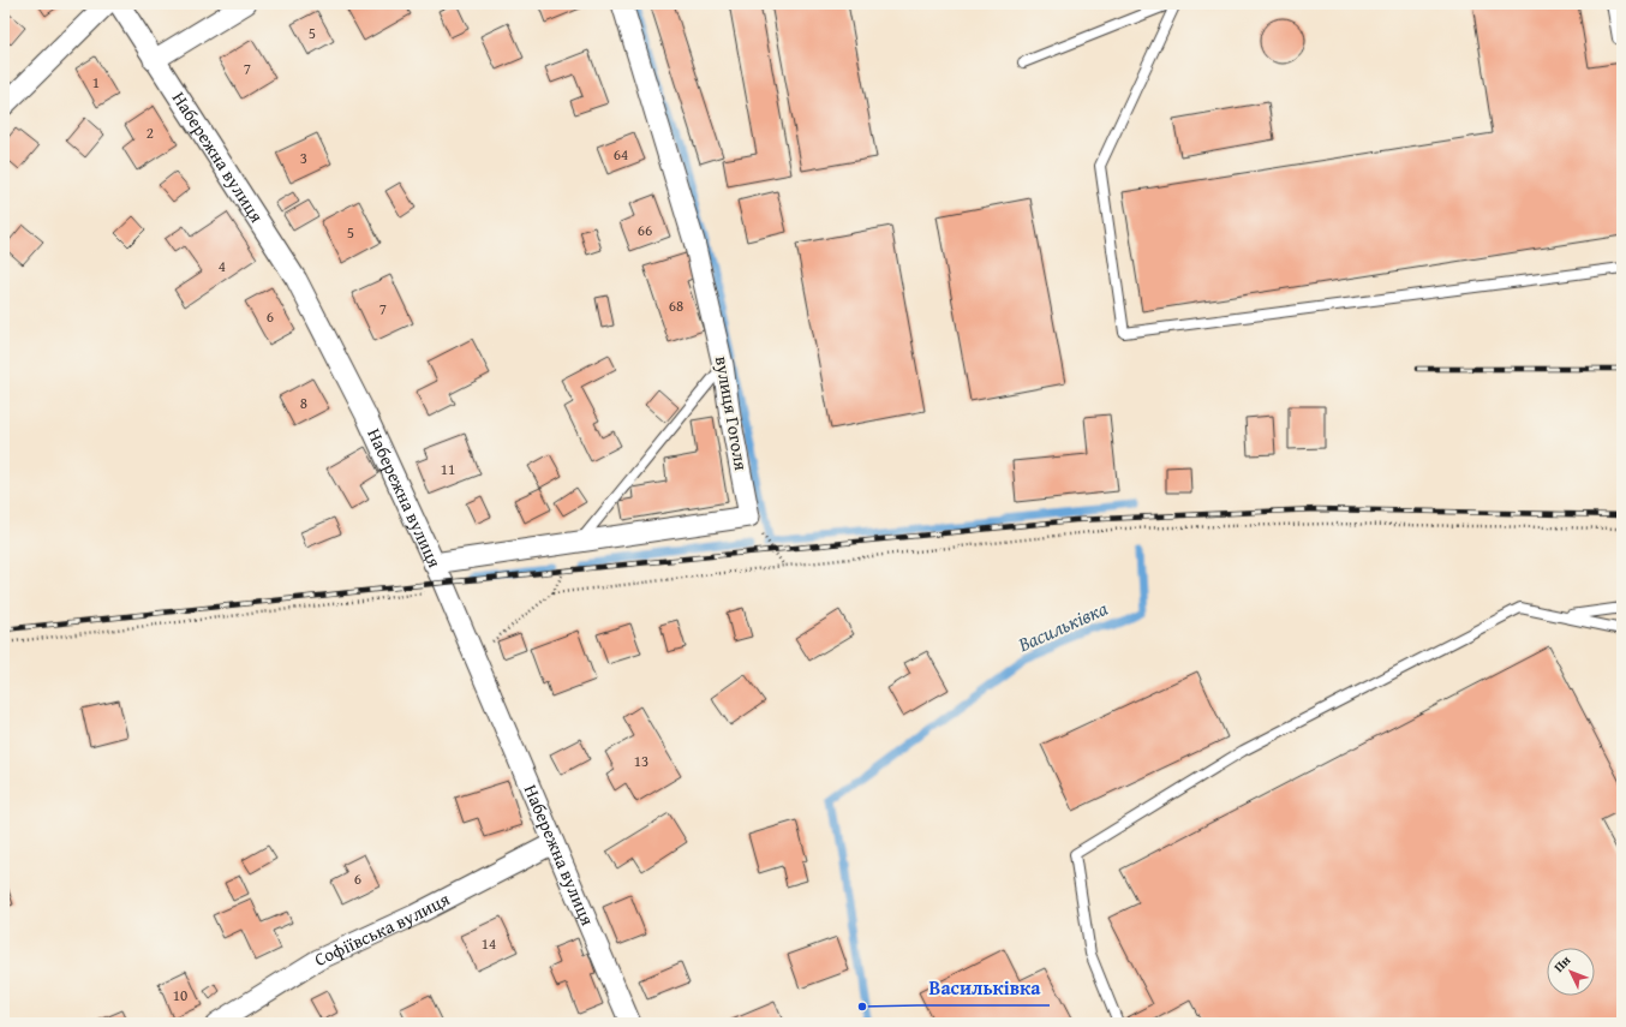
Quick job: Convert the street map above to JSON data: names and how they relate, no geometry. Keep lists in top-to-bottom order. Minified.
{"streets":{"street":["Набережна вулиця","вулиця Гоголя","Софіївська вулиця"]},"crossings":[["Набережна вулиця","Софіївська вулиця"]],"water":["Васильківка"],"places":["Васильківка"],"house_numbers":["5","7","1","2","64","3","66","5","4","68","7","6","8","11","13","6","14","10"],"north":"top left"}
